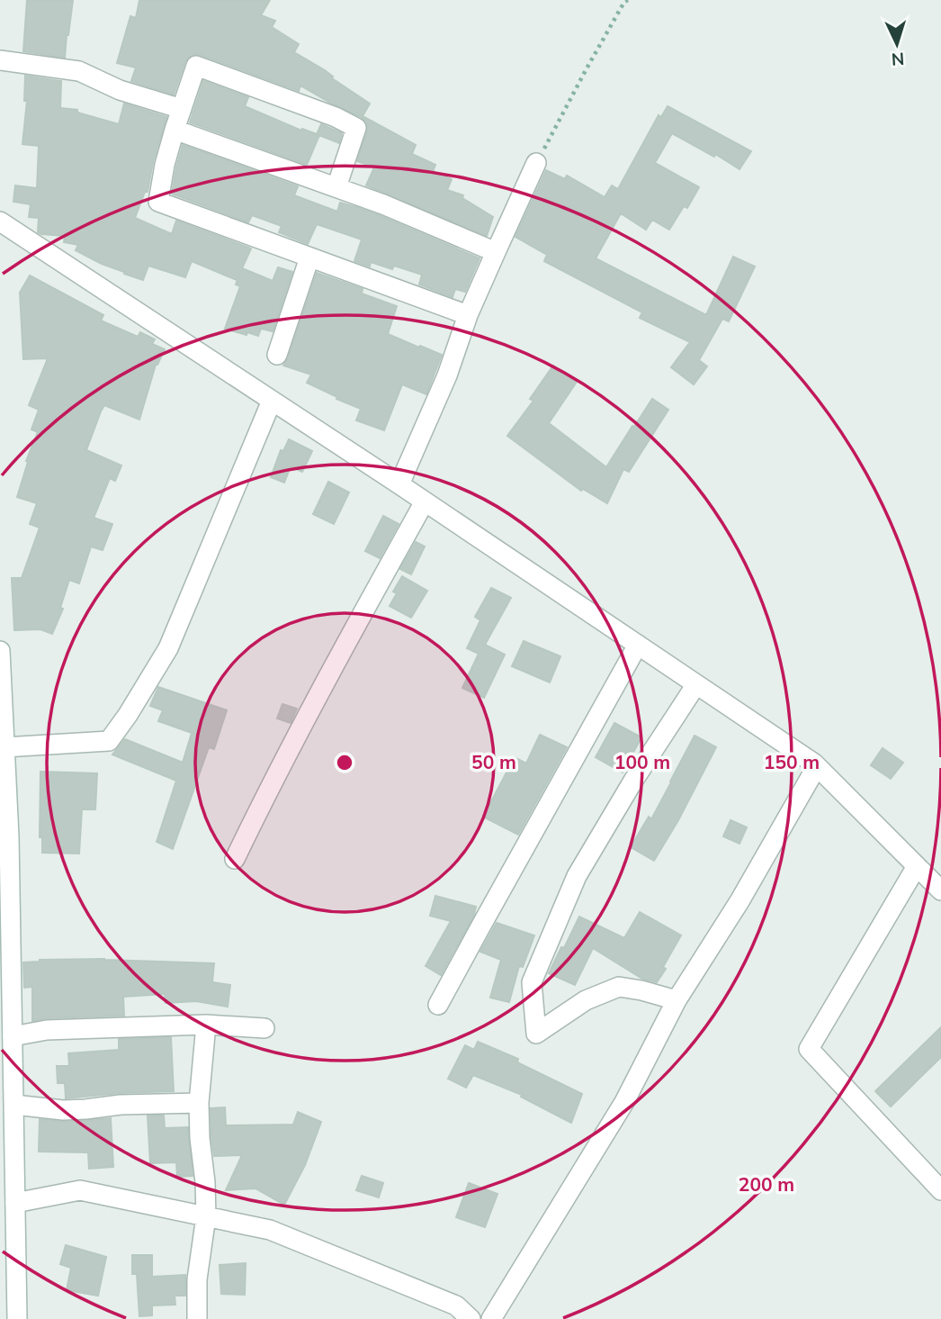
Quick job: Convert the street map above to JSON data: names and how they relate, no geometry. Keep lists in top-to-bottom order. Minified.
{"north":"bottom","rings":["50 m","100 m","150 m","200 m"]}
